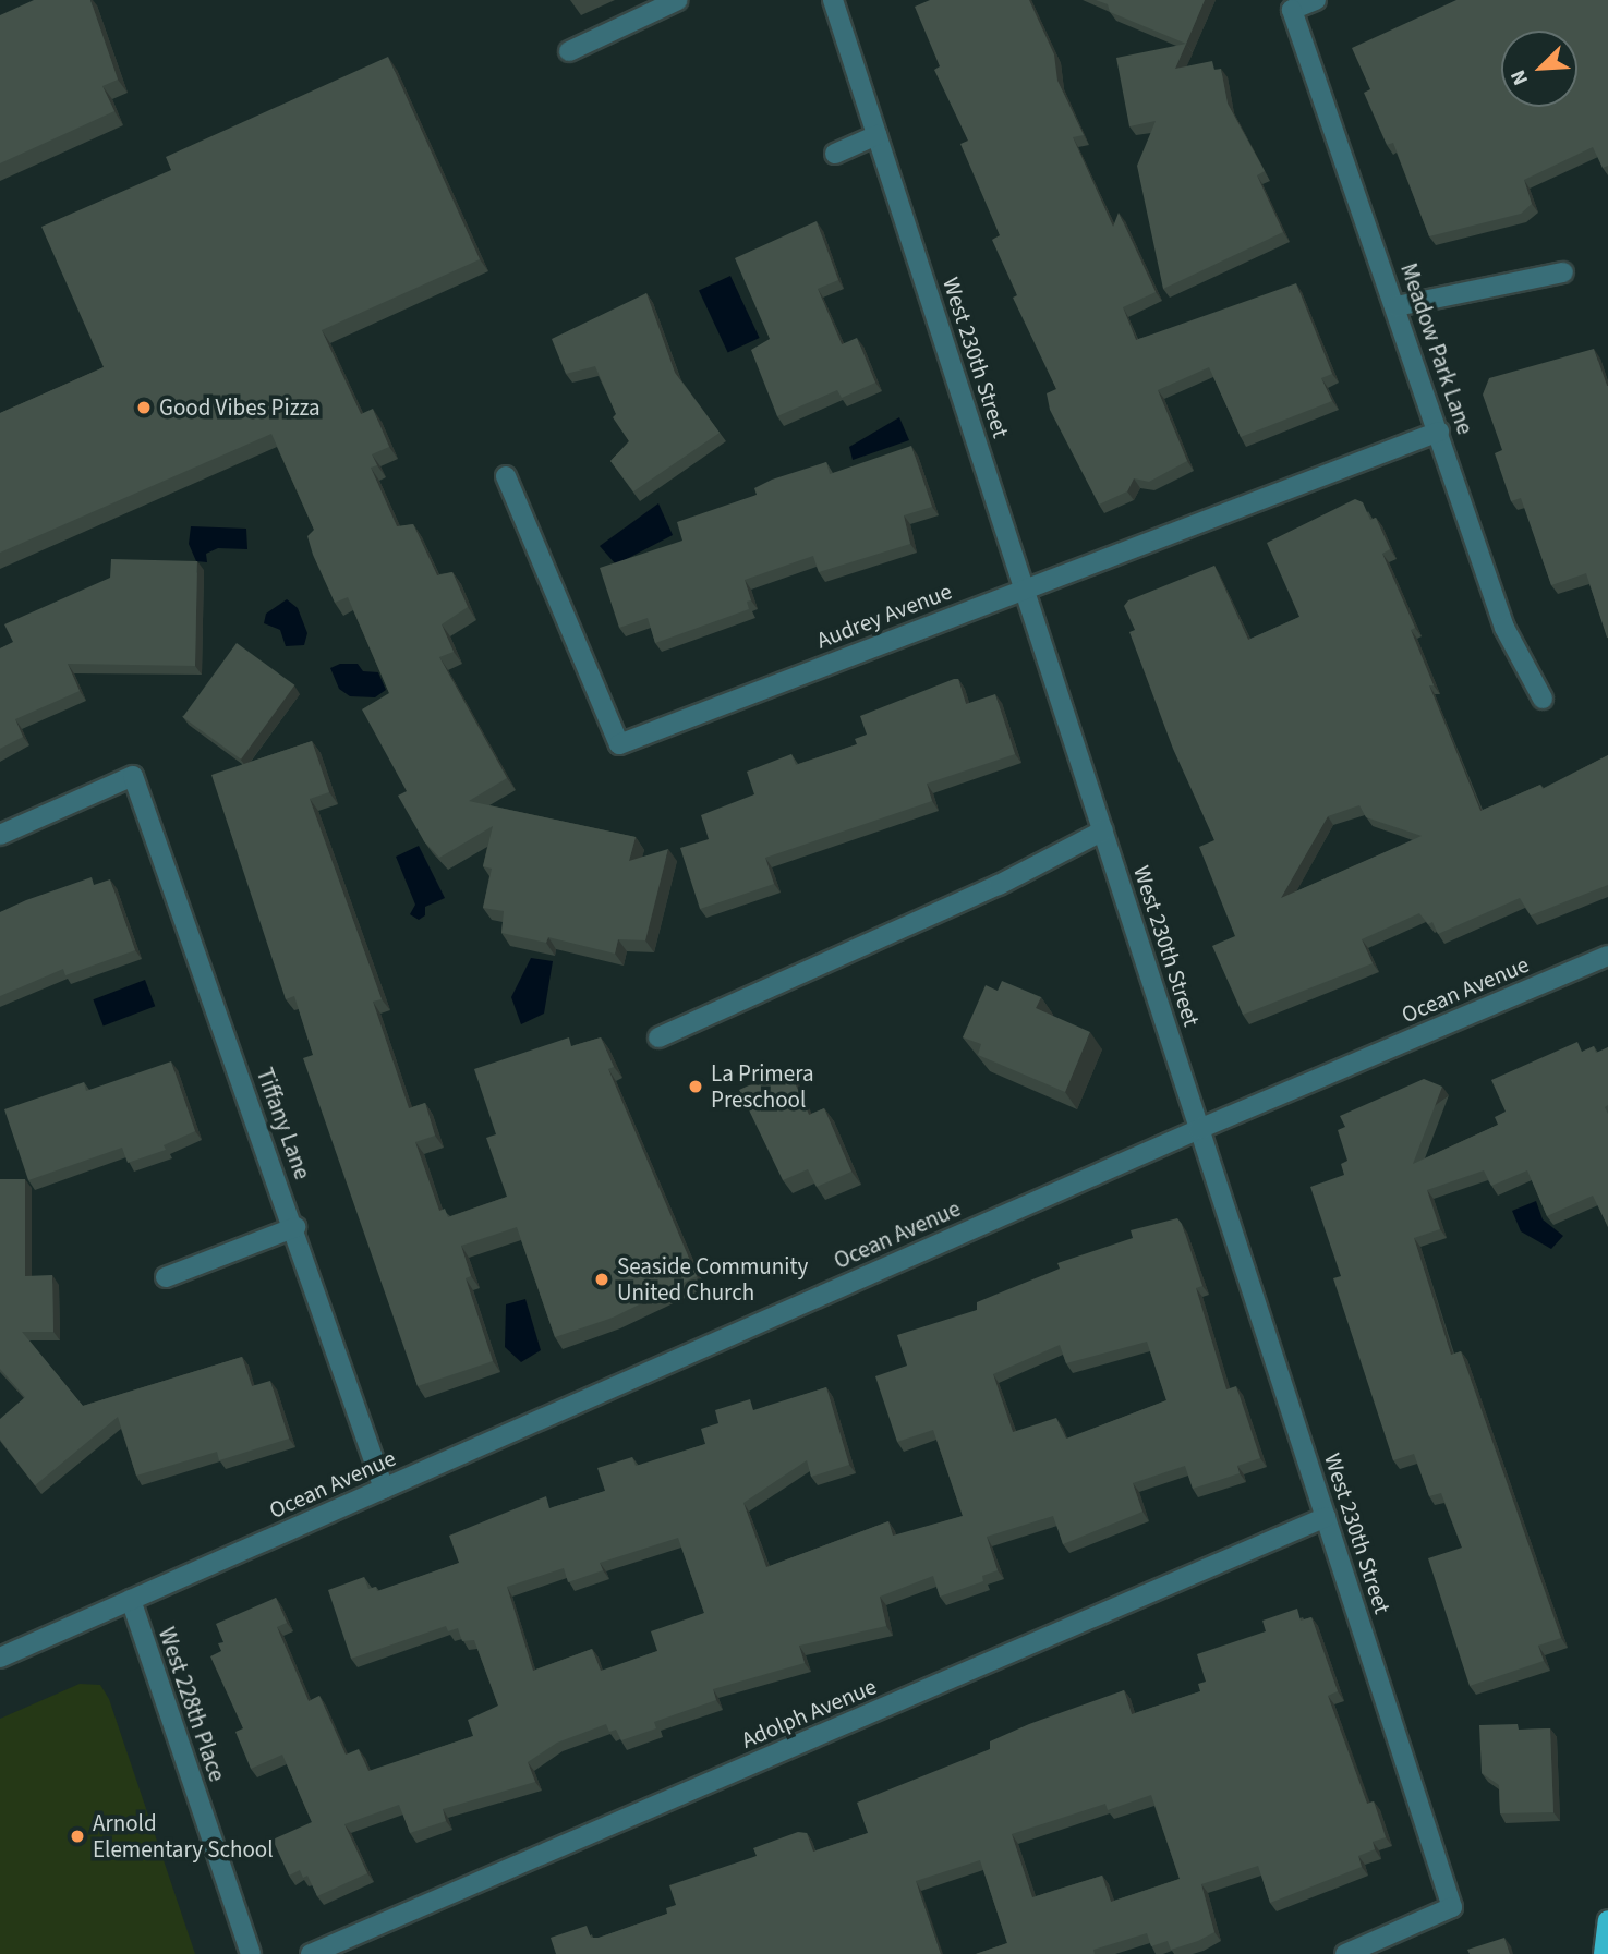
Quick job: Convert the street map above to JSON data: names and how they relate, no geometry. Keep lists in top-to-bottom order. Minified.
{"streets":{"street":["Meadow Park Lane","West 230th Street","Audrey Avenue","Ocean Avenue","Tiffany Lane","West 228th Place","Adolph Avenue"]},"crossings":[["Meadow Park Lane","Audrey Avenue"],["West 230th Street","Audrey Avenue"],["West 230th Street","Ocean Avenue"],["West 230th Street","Adolph Avenue"],["Ocean Avenue","Tiffany Lane"],["Ocean Avenue","West 228th Place"]],"places":["Good Vibes Pizza","La Primera Preschool","Seaside Community United Church","Arnold Elementary School"],"north":"bottom left"}
